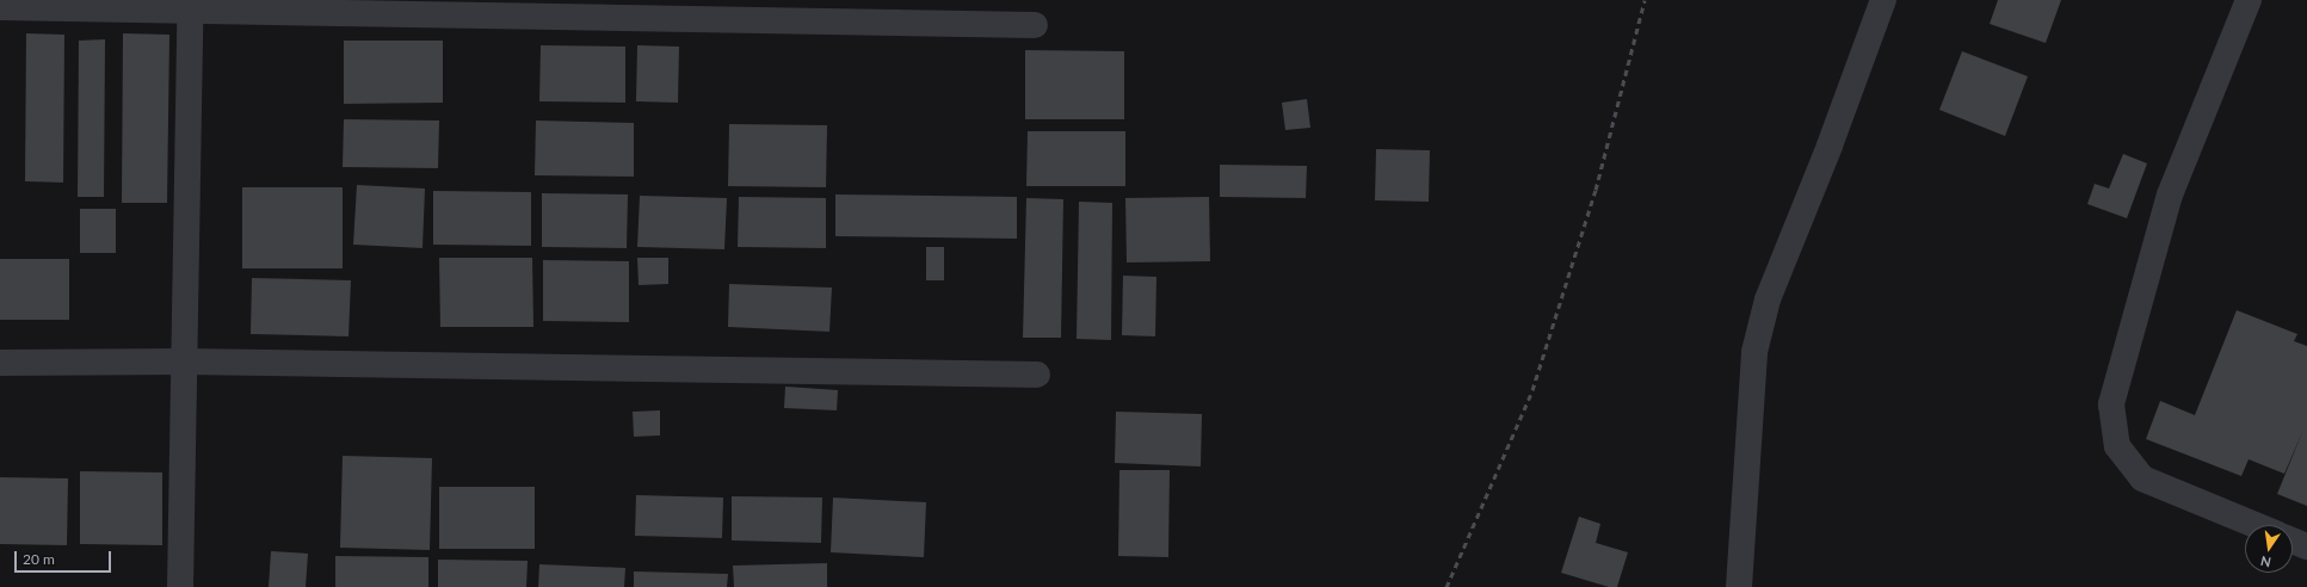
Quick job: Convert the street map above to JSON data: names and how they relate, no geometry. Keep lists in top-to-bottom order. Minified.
{"scale_bar":"20 m","north":"bottom"}
